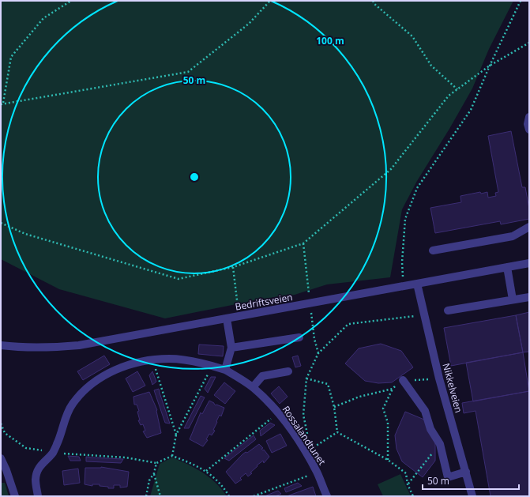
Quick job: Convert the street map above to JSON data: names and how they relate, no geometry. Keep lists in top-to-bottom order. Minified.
{"streets":{"street":["Bedriftsveien","Nikkelveien","Rossalandtunet"]},"crossings":[["Bedriftsveien","Nikkelveien"]],"scale_bar":"50 m","rings":["100 m","50 m"]}
